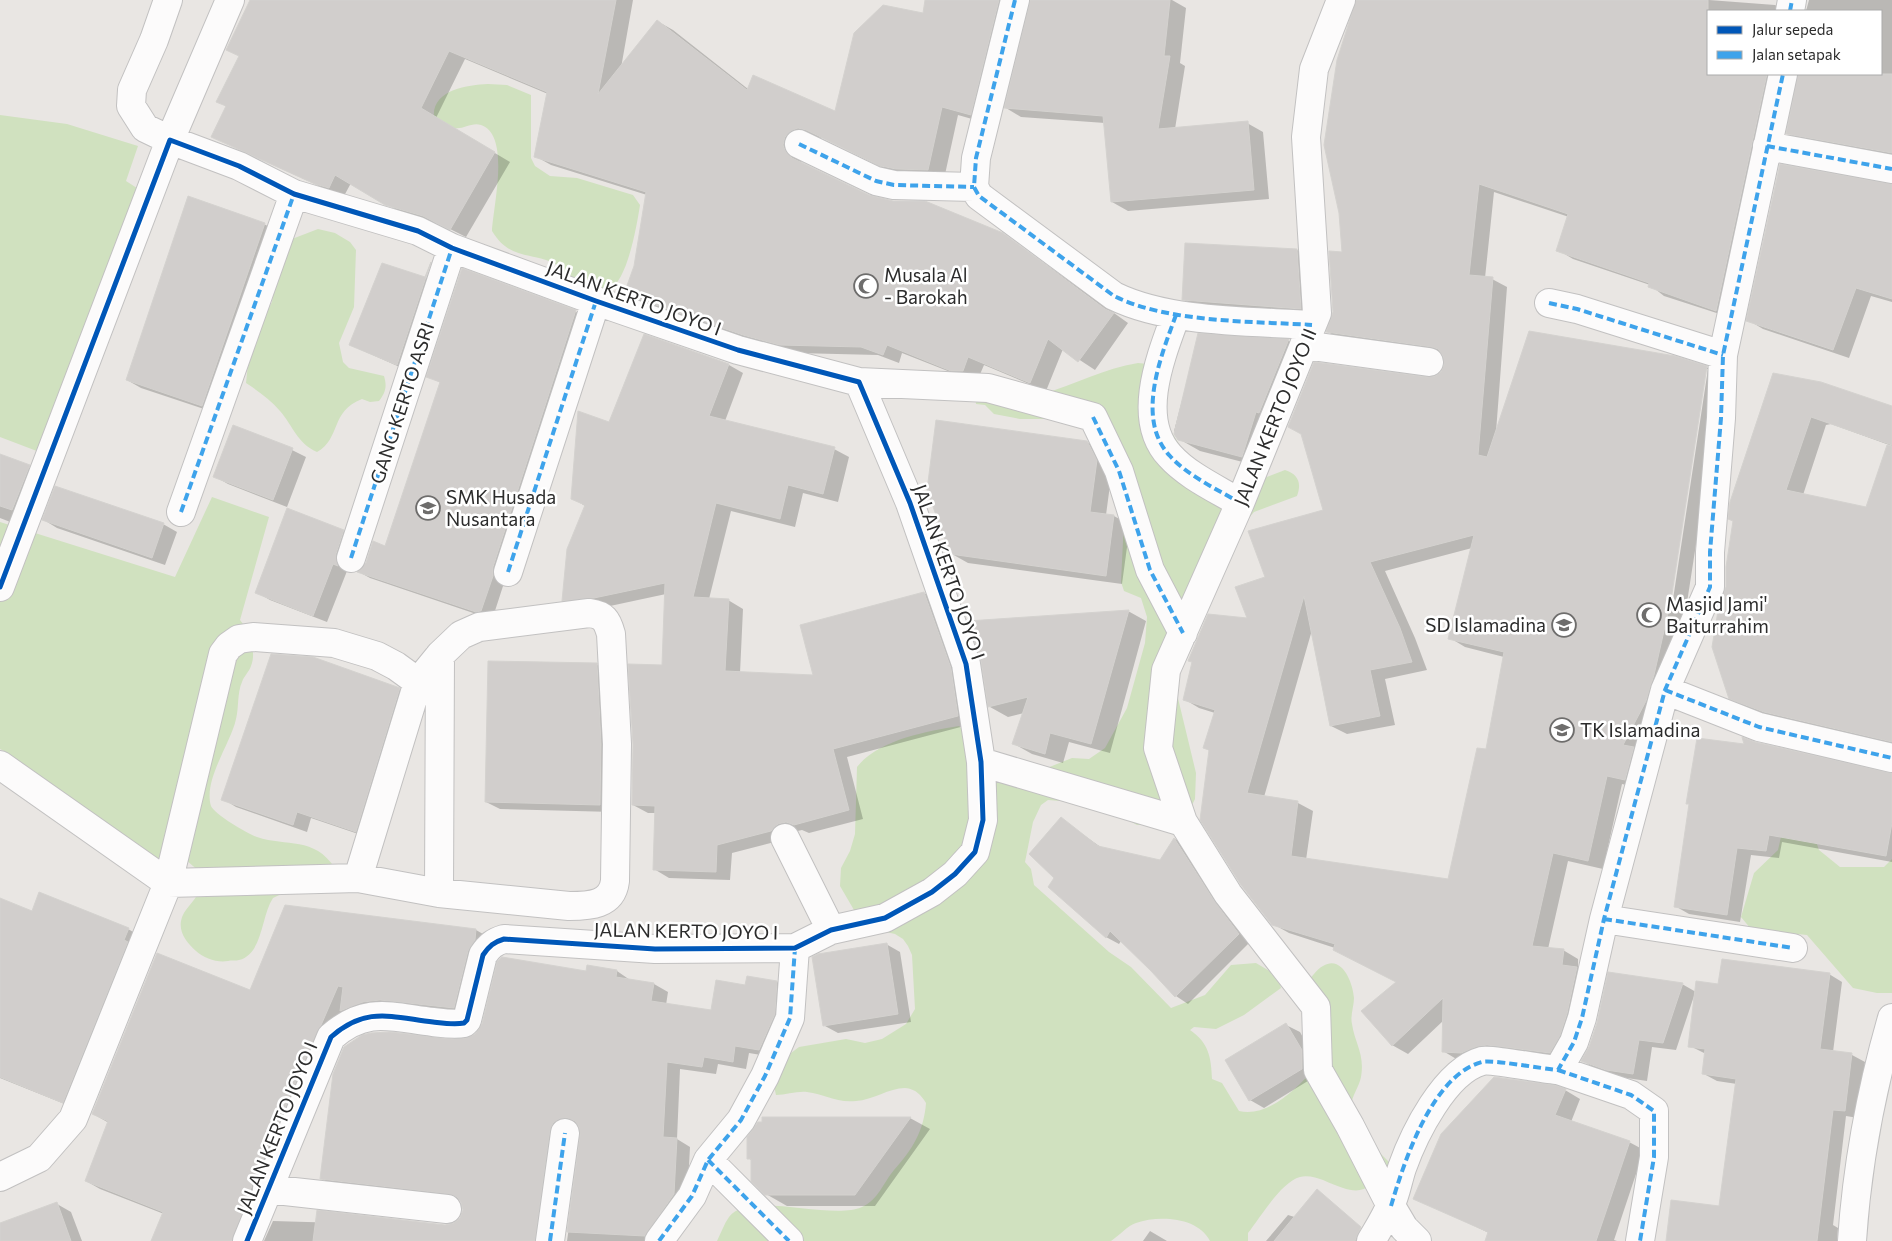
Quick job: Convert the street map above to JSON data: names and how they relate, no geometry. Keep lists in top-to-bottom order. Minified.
{"streets":{"street":["JALAN KERTO JOYO I","GANG KERTO ASRI","JALAN KERTO JOYO II"]},"crossings":[["JALAN KERTO JOYO I","GANG KERTO ASRI"]],"places":{"mosque":["Musala Al - Barokah","Masjid Jami' Baiturrahim"],"school or university":["SMK Husada Nusantara","SD Islamadina","TK Islamadina"]},"legend":["Jalur sepeda","Jalan setapak"]}
